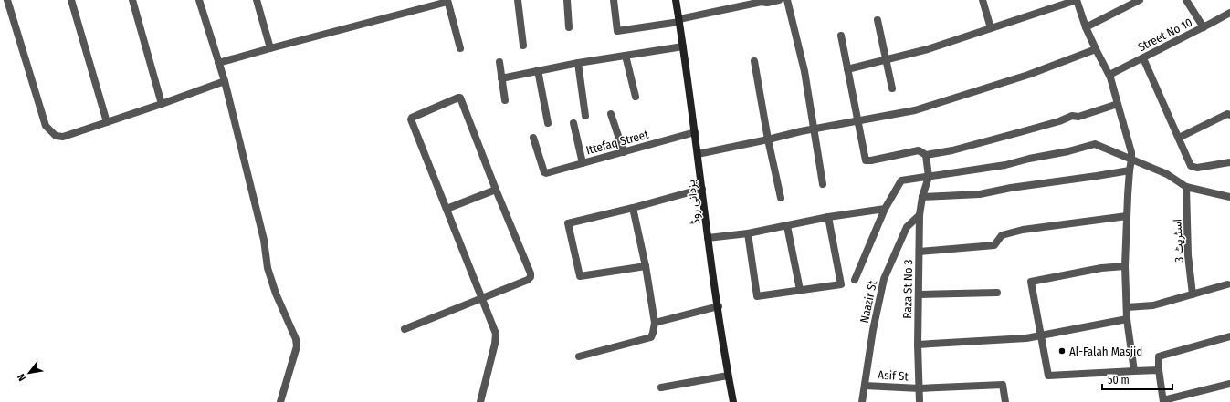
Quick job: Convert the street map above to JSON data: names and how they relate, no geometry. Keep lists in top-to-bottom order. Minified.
{"streets":{"street":["Street No 10","Ittefaq Street","یزدانی روڈ","اسٹریٹ 3","Raza St No 3","Naazir St","Asif St"]},"crossings":[["Ittefaq Street","یزدانی روڈ"],["Raza St No 3","Naazir St"],["Raza St No 3","Asif St"],["Naazir St","Asif St"]],"places":["Al-Falah Masjid"],"scale_bar":"50 m","north":"bottom left"}
